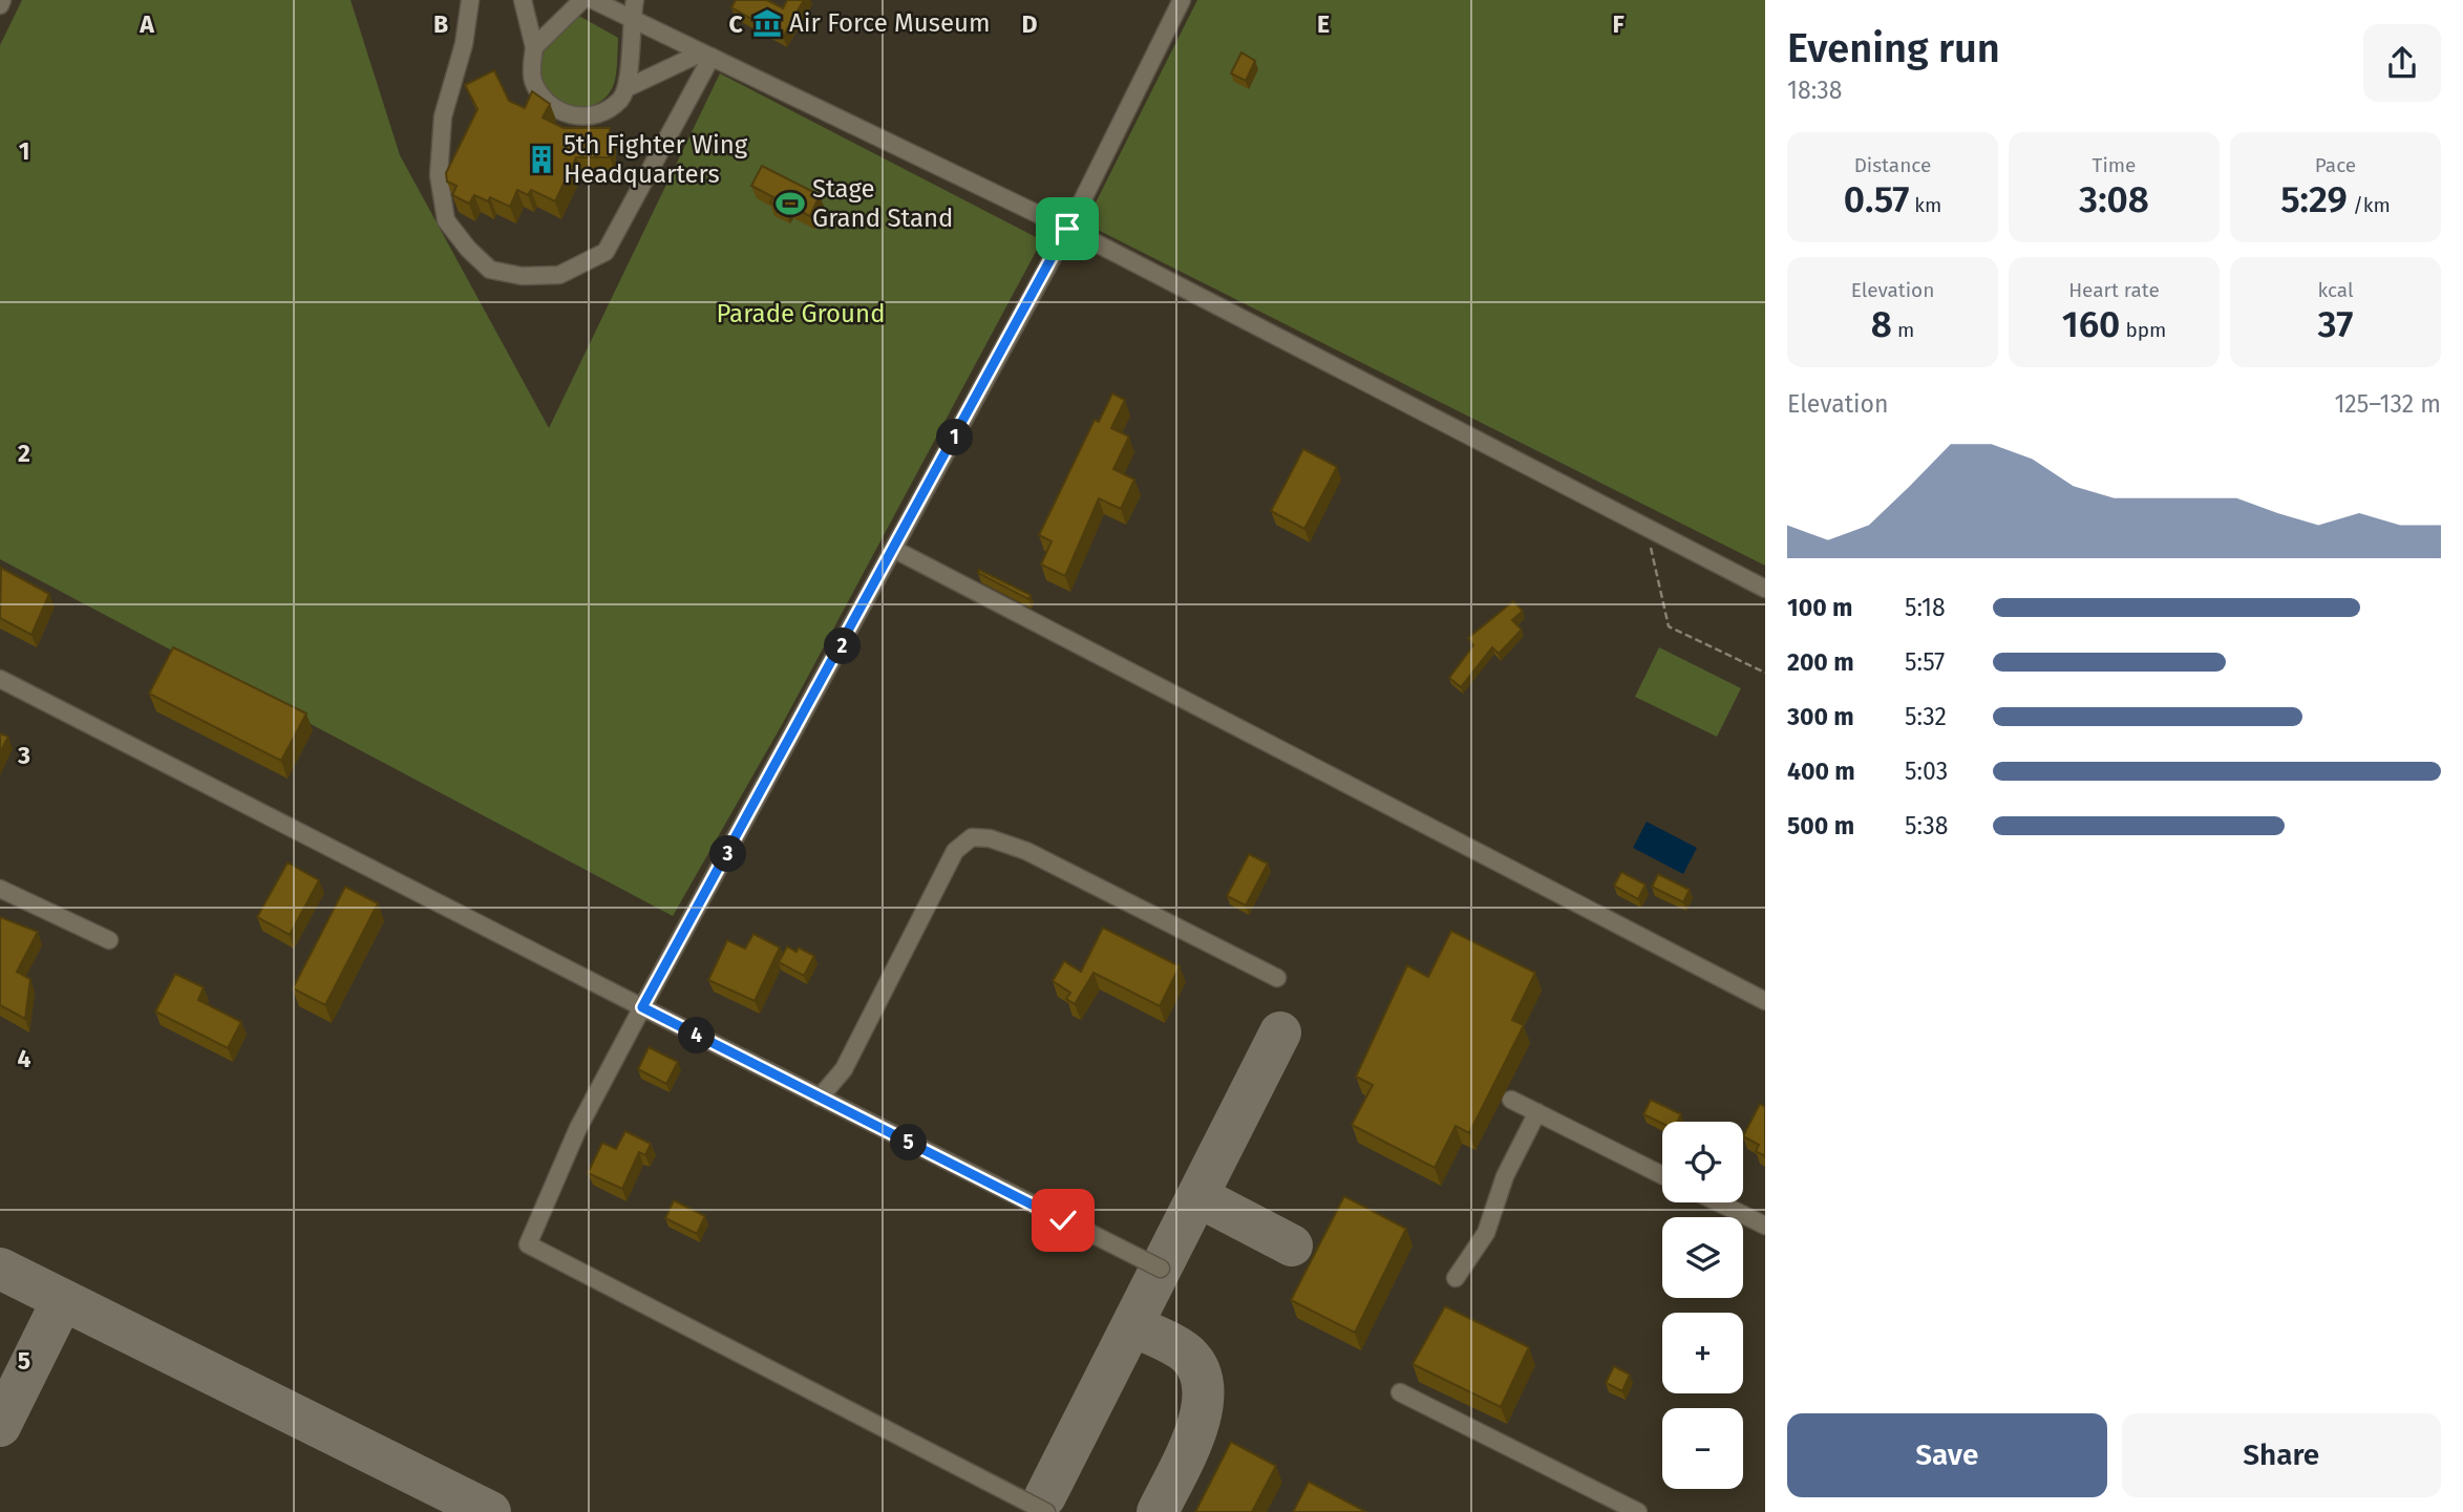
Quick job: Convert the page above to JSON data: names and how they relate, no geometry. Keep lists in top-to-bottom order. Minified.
{"parks":["Parade Ground"],"places":{"museum":["Air Force Museum"],"building":["5th Fighter Wing Headquarters"],"sports":["Stage Grand Stand"]},"page":{"heading":["Evening run","18:38"],"stats":[["Distance","0.57 km"],["Time","3:08"],["Pace","5:29 /km"],["Elevation","8 m"],["Heart rate","160 bpm"],["kcal","37"]],"chart":["Elevation","125–132 m"],"pins":["1","2","3","4","5"],"list":[{"name":"100 m","note":"5:18"},{"name":"200 m","note":"5:57"},{"name":"300 m","note":"5:32"},{"name":"400 m","note":"5:03"},{"name":"500 m","note":"5:38"}],"map_buttons":["+","−"],"buttons":["Save","Share"]},"grid":{"columns":["A","B","C","D","E","F"],"rows":["1","2","3","4","5"]}}
